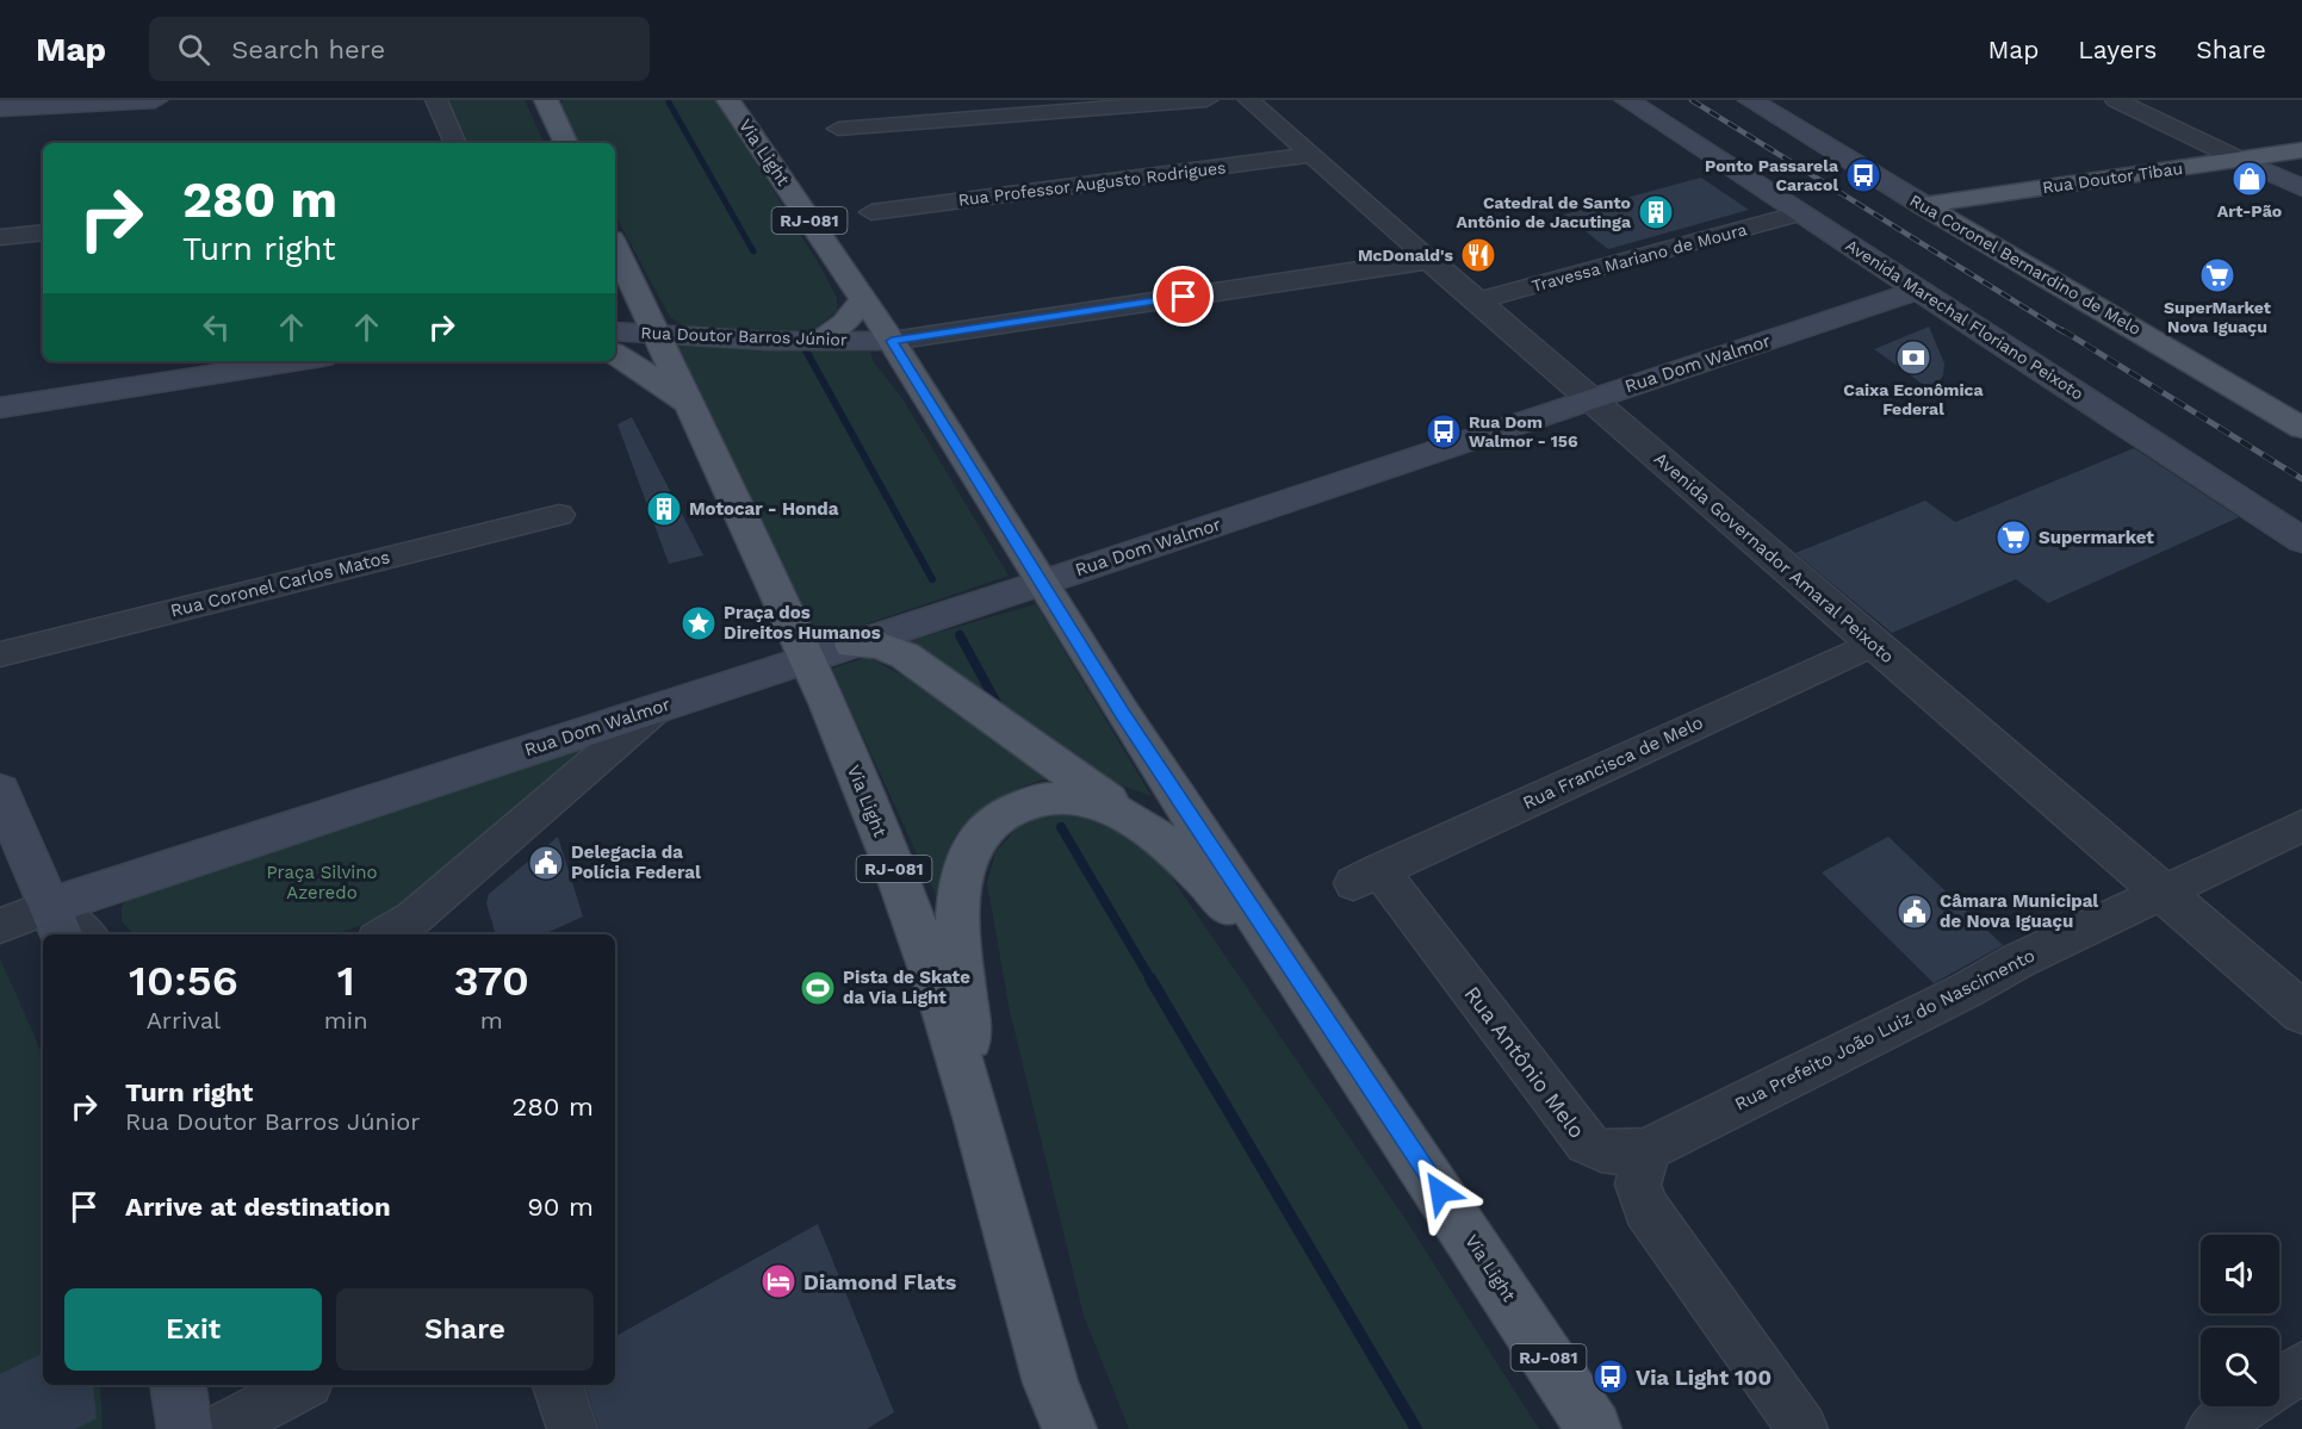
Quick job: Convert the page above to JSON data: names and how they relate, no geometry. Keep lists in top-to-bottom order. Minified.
{"streets":{"main road":["Via Light","Rua Doutor Tibau","RJ-081","Rua Coronel Bernardino de Melo","Avenida Marechal Floriano Peixoto","Rua Doutor Barros Júnior","Rua Dom Walmor"],"street":["Rua Professor Augusto Rodrigues","Travessa Mariano de Moura","Avenida Governador Amaral Peixoto","Rua Coronel Carlos Matos","Rua Francisca de Melo","Rua Prefeito João Luiz do Nascimento","Rua Antônio Melo"]},"crossings":[["Via Light","Rua Doutor Barros Júnior"],["Via Light","Rua Dom Walmor"],["Rua Doutor Tibau","Rua Coronel Bernardino de Melo"],["Rua Professor Augusto Rodrigues","Avenida Governador Amaral Peixoto"],["Travessa Mariano de Moura","Avenida Marechal Floriano Peixoto"],["Travessa Mariano de Moura","Avenida Governador Amaral Peixoto"],["Avenida Marechal Floriano Peixoto","Rua Dom Walmor"],["Rua Doutor Barros Júnior","Avenida Governador Amaral Peixoto"],["Rua Dom Walmor","Avenida Governador Amaral Peixoto"],["Avenida Governador Amaral Peixoto","Rua Francisca de Melo"],["Avenida Governador Amaral Peixoto","Rua Prefeito João Luiz do Nascimento"],["Rua Francisca de Melo","Rua Antônio Melo"],["Rua Prefeito João Luiz do Nascimento","Rua Antônio Melo"]],"parks":["Praça Silvino Azeredo"],"places":{"bus stop":["Ponto Passarela Caracol","Rua Dom Walmor - 156","Via Light 100"],"shop":["Art-Pão"],"building":["Catedral de Santo Antônio de Jacutinga","Motocar - Honda"],"restaurant":["McDonald's"],"supermarket":["SuperMarket Nova Iguaçu","Supermarket"],"bank":["Caixa Econômica Federal"],"place":["Praça dos Direitos Humanos"],"public building":["Delegacia da Polícia Federal","Câmara Municipal de Nova Iguaçu"],"sports":["Pista de Skate da Via Light"],"hotel":["Diamond Flats"]},"page":{"header":"Map","search":"Search here","nav":["Map","Layers","Share"],"turn":["280 m","Turn right"],"eta":["10:56","Arrival","1","min","370","m"],"list":[{"name":"Turn right","note":"Rua Doutor Barros Júnior","value":"280 m"},{"name":"Arrive at destination","value":"90 m"}],"buttons":["Exit","Share"]}}
